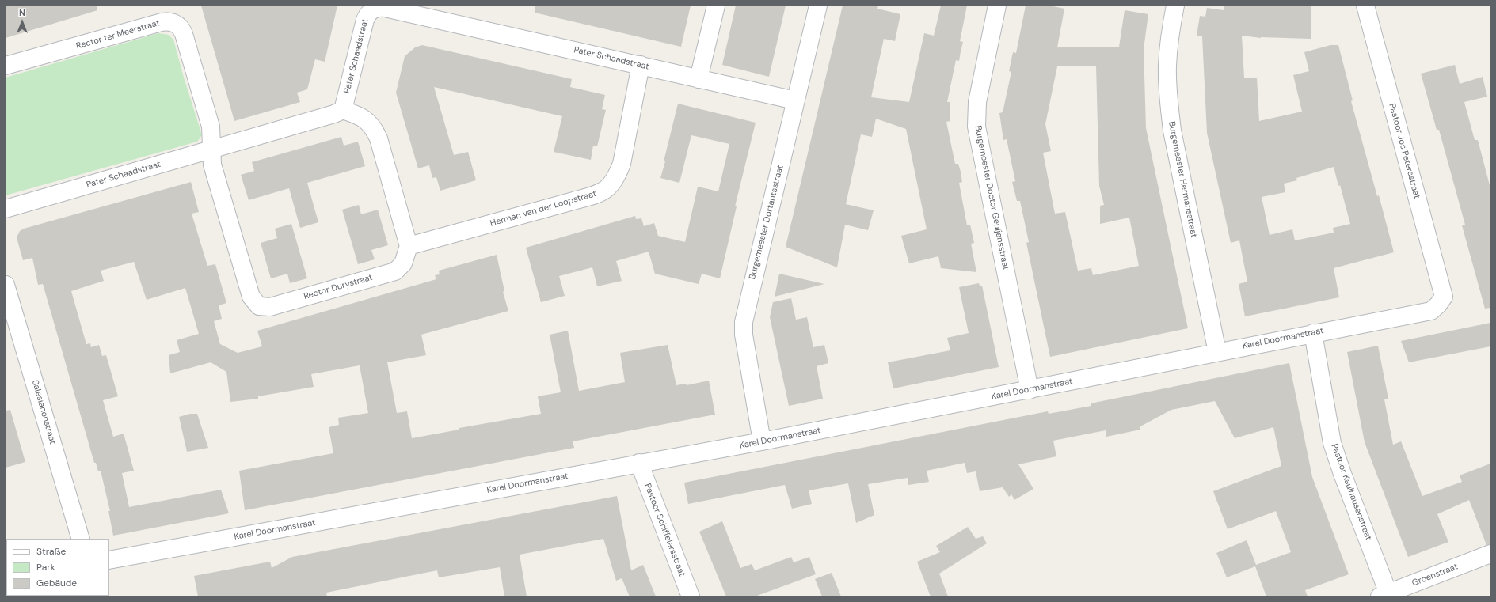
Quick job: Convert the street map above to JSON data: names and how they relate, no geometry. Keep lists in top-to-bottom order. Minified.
{"streets":{"street":["Rector ter Meerstraat","Pater Schaadstraat","Pastoor Jos Petersstraat","Burgemeester Hermansstraat","Burgemeester Doctor Geuljansstraat","Herman van der Loopstraat","Burgemeester Dortantsstraat","Rector Durystraat","Karel Doormanstraat","Salesianenstraat","Pastoor Kaulhausenstraat","Pastoor Schiffelersstraat","Groenstraat"]},"crossings":[["Rector ter Meerstraat","Pater Schaadstraat"],["Rector ter Meerstraat","Rector Durystraat"],["Pater Schaadstraat","Herman van der Loopstraat"],["Pater Schaadstraat","Burgemeester Dortantsstraat"],["Pater Schaadstraat","Rector Durystraat"],["Pastoor Jos Petersstraat","Karel Doormanstraat"],["Burgemeester Hermansstraat","Karel Doormanstraat"],["Burgemeester Doctor Geuljansstraat","Karel Doormanstraat"],["Herman van der Loopstraat","Rector Durystraat"],["Burgemeester Dortantsstraat","Karel Doormanstraat"],["Karel Doormanstraat","Pastoor Kaulhausenstraat"],["Karel Doormanstraat","Pastoor Schiffelersstraat"],["Pastoor Kaulhausenstraat","Groenstraat"]],"legend":["Straße","Park","Gebäude"],"north":"top"}
